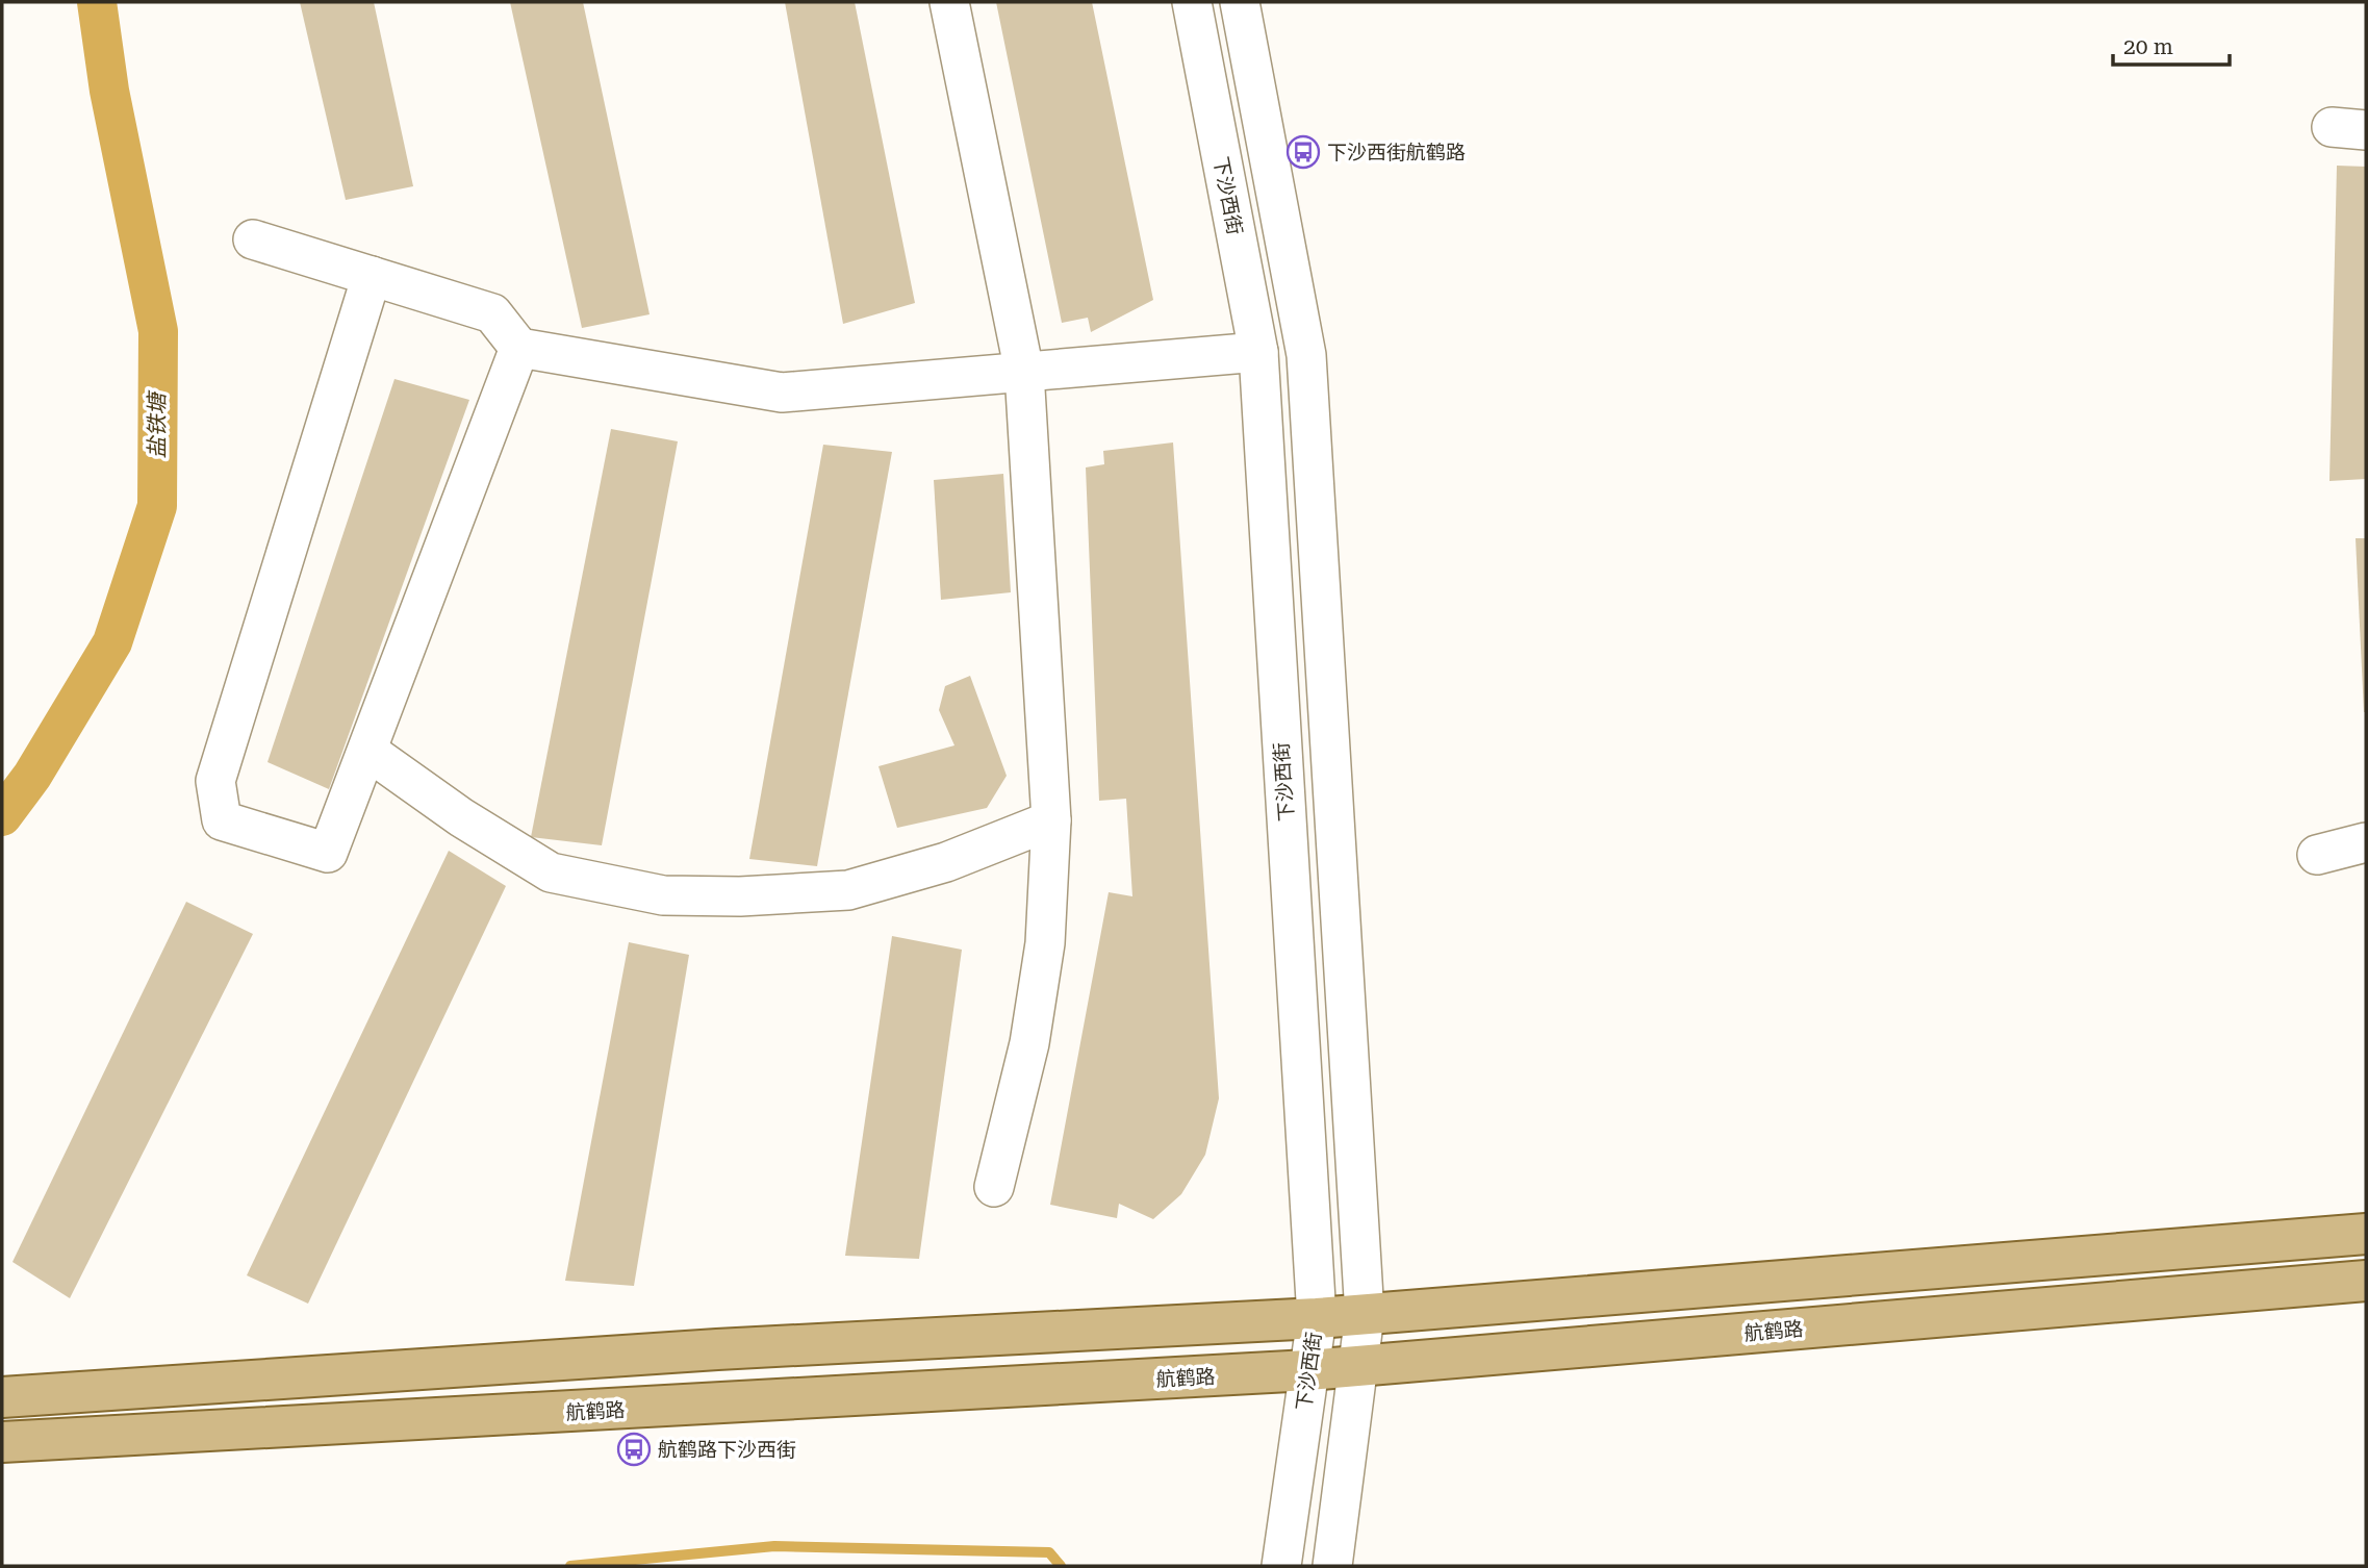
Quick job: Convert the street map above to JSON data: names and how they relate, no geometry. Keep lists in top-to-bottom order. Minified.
{"streets":{"main road":["航鹤路"],"street":["下沙西街"]},"crossings":[["下沙西街","航鹤路"]],"water":["盐铁塘"],"places":{"bus stop":["下沙西街航鹤路","航鹤路下沙西街"]},"scale_bar":"20 m"}
